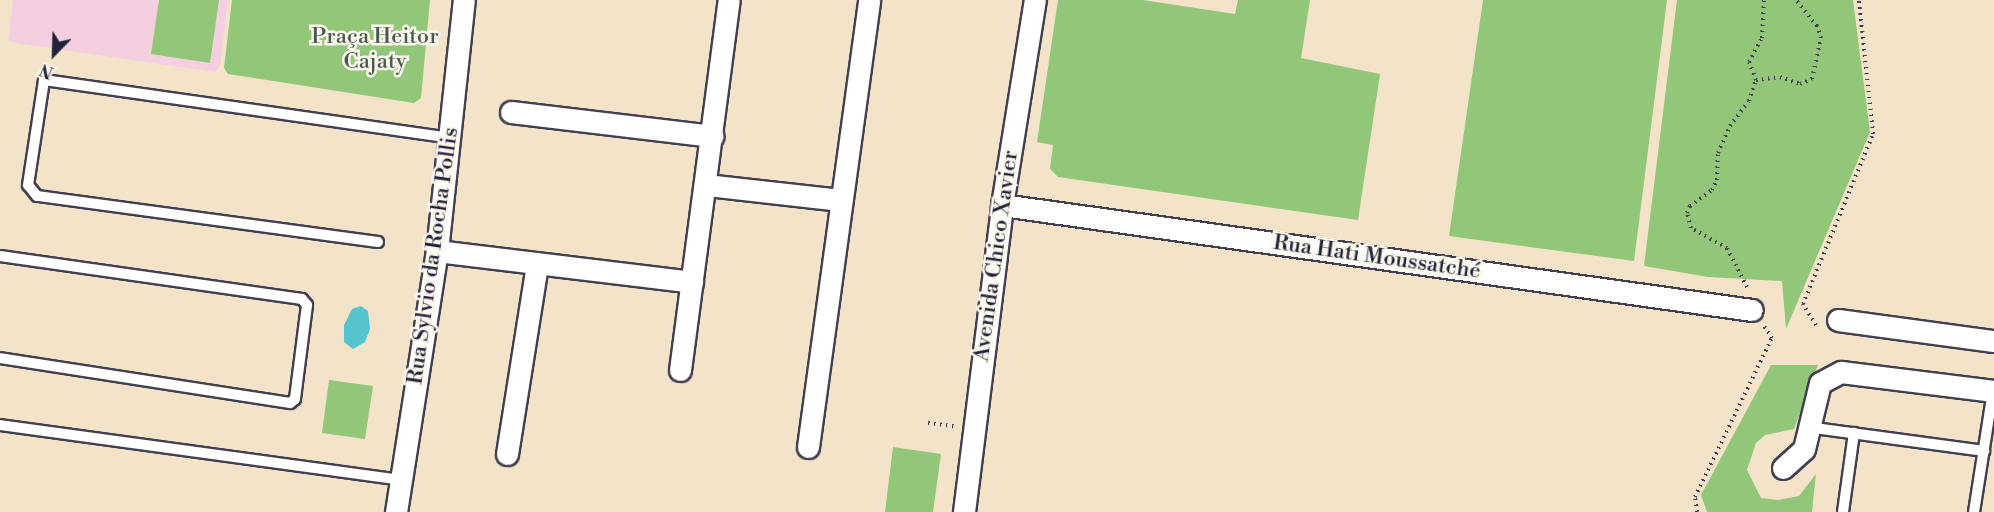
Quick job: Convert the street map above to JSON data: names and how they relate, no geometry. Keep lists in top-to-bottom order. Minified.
{"streets":{"street":["Rua Sylvio da Rocha Pollis","Avenida Chico Xavier","Rua Hati Moussatché"]},"crossings":[["Avenida Chico Xavier","Rua Hati Moussatché"]],"parks":["Praça Heitor Cajaty"],"north":"bottom left"}
